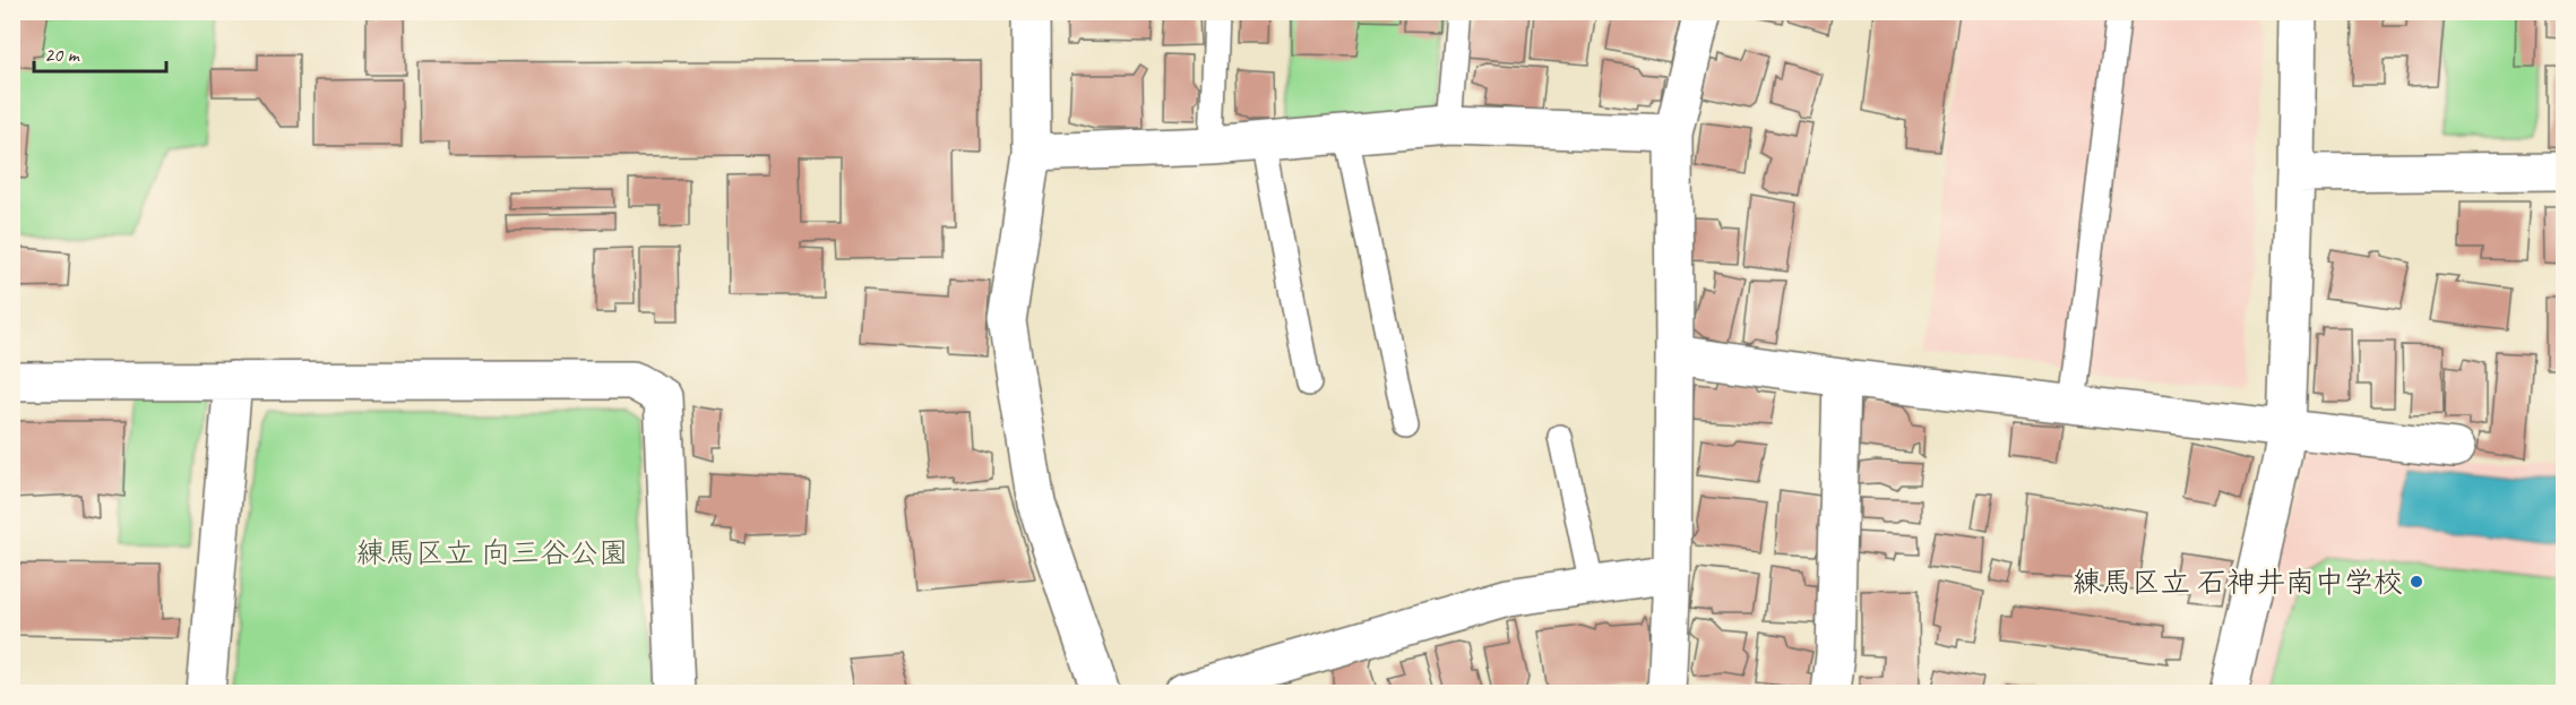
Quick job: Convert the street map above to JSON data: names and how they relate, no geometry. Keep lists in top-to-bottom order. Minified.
{"parks":["練馬区立 向三谷公園"],"places":["練馬区立 石神井南中学校"],"scale_bar":"20 m"}
